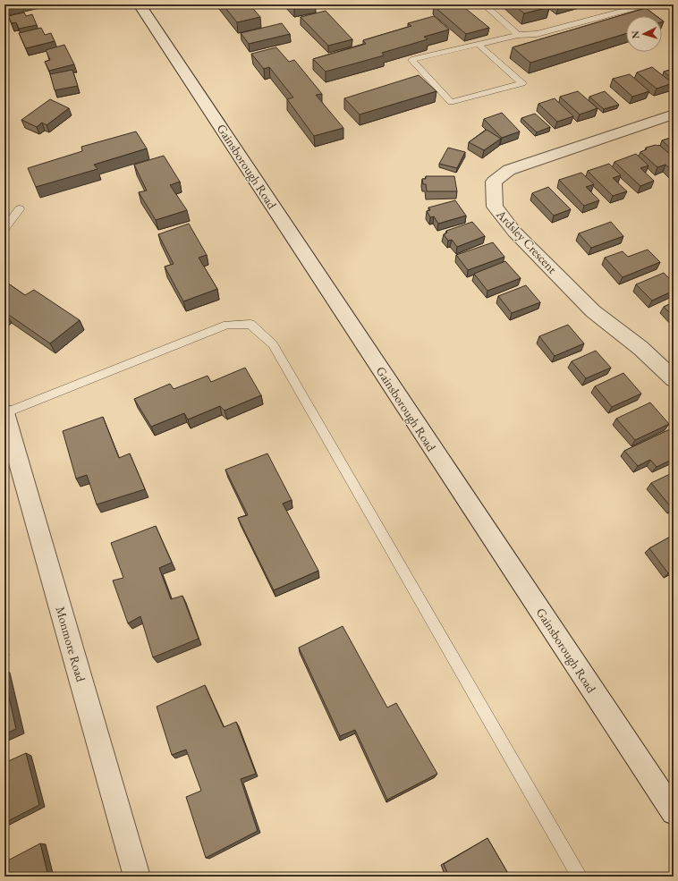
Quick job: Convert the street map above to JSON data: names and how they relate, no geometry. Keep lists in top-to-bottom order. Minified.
{"streets":{"main road":["Gainsborough Road","Ardsley Crescent","Monmore Road"]},"north":"left"}
